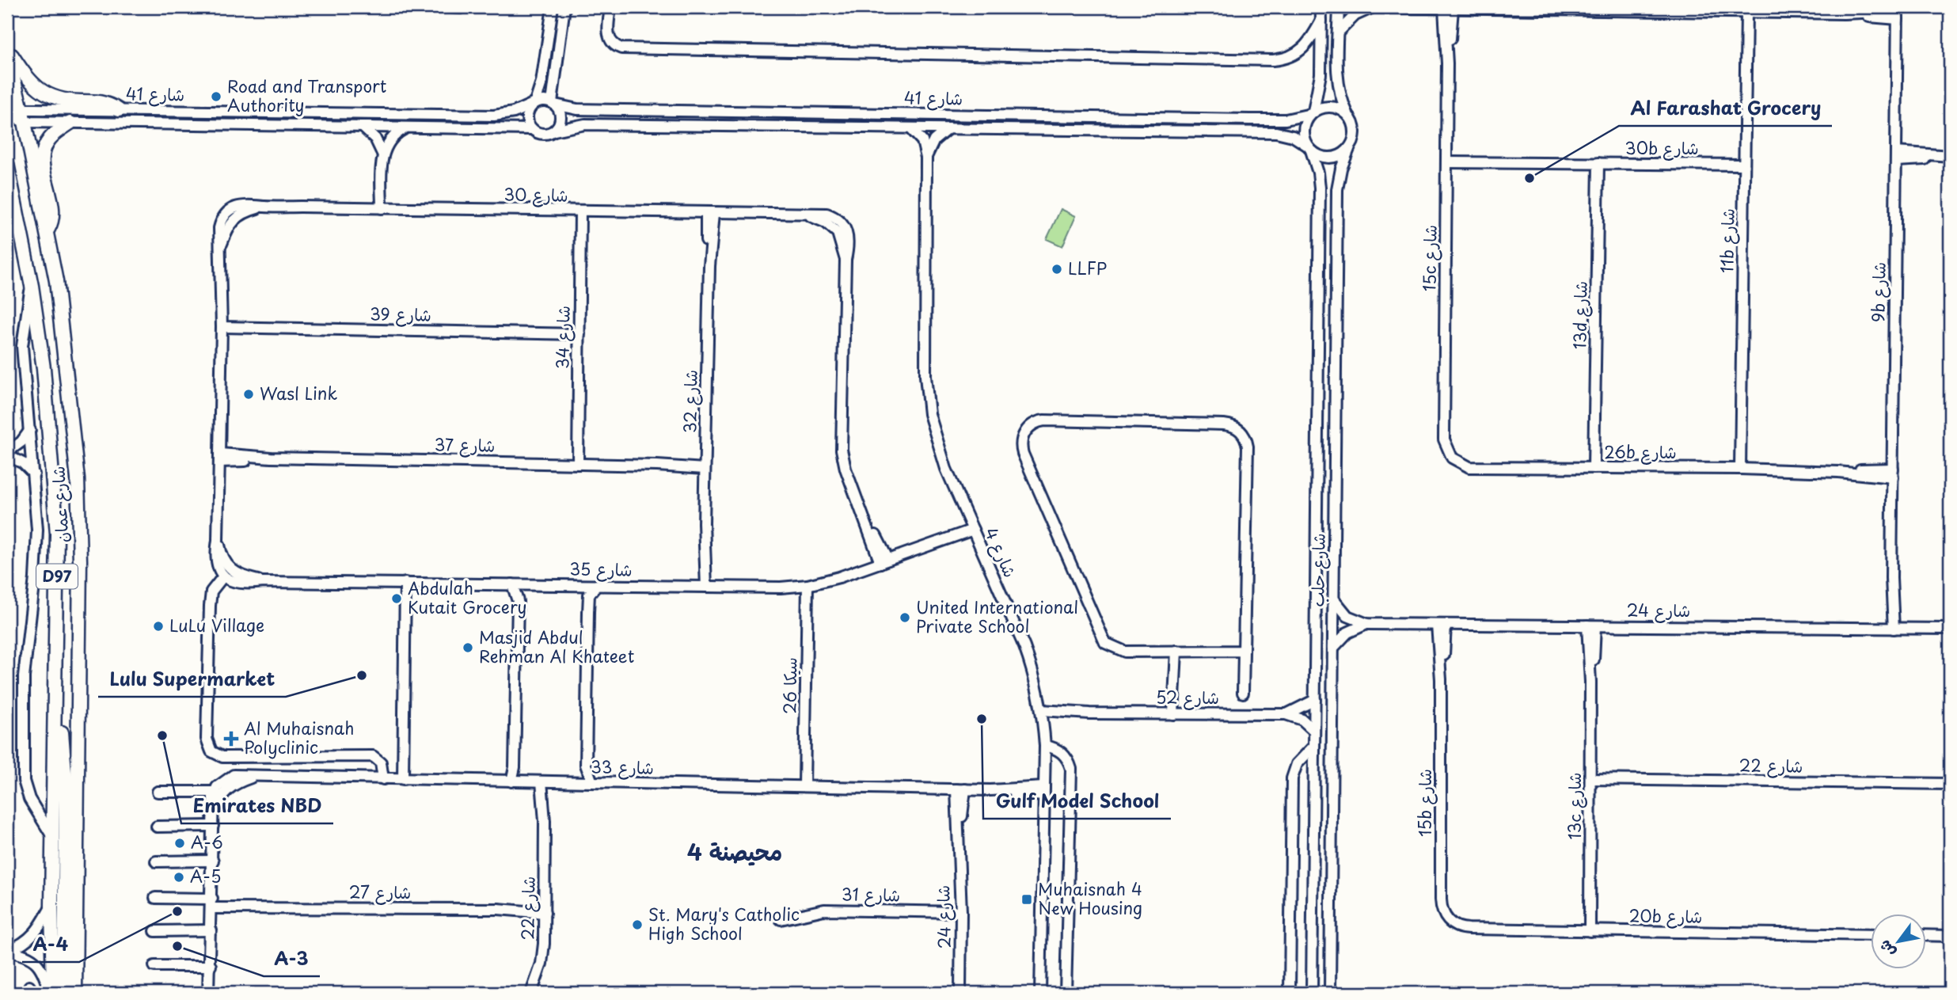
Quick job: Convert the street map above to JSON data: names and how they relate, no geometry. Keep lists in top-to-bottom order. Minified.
{"streets":{"main road":["شارع عمان","D97"],"street":["شارع 41","30b شارع","شارع 30","11b شارع","15c شارع","9b شارع","شارع 39","13d شارع","شارع 34","شارع 32","شارع 37","26b شارع","شارع 4","شارع 35","شارع حلب","شارع 24","سيكا 26","شارع 52","شارع 22","شارع 33","15b شارع","13c شارع","شارع 27","شارع 31","20b شارع"]},"crossings":[["شارع 41","شارع عمان"],["شارع 41","شارع 4"],["شارع 41","شارع حلب"],["30b شارع","11b شارع"],["30b شارع","15c شارع"],["30b شارع","13d شارع"],["شارع 30","شارع 39"],["شارع 30","شارع 34"],["شارع 30","شارع 32"],["شارع 30","شارع 37"],["شارع 30","شارع 35"],["11b شارع","26b شارع"],["15c شارع","26b شارع"],["9b شارع","26b شارع"],["9b شارع","شارع 24"],["شارع 39","شارع 34"],["13d شارع","26b شارع"],["شارع 34","شارع 37"],["شارع 32","شارع 37"],["شارع 32","شارع 35"],["شارع 4","شارع 35"],["شارع 4","شارع 52"],["شارع 4","شارع 33"],["شارع 35","سيكا 26"],["شارع حلب","شارع 24"],["شارع حلب","شارع 52"],["شارع 24","شارع 33"],["شارع 24","15b شارع"],["شارع 24","13c شارع"],["شارع 24","شارع 31"],["سيكا 26","شارع 33"],["شارع 22","شارع 33"],["شارع 22","13c شارع"],["شارع 22","شارع 27"],["15b شارع","20b شارع"],["13c شارع","20b شارع"]],"districts":["محيصنة 4"],"places":{"other":["Road and Transport Authority","Al Farashat Grocery","LLFP","Wasl Link","Abdulah Kutait Grocery","United International Private School","LuLu Village","Masjid Abdul Rehman Al Khateet","Lulu Supermarket","Gulf Model School","Emirates NBD","A-6","A-5","A-4","St. Mary's Catholic High School","A-3"],"health":["Al Muhaisnah Polyclinic"],"transit":["Muhaisnah 4 New Housing"]},"north":"bottom left"}
